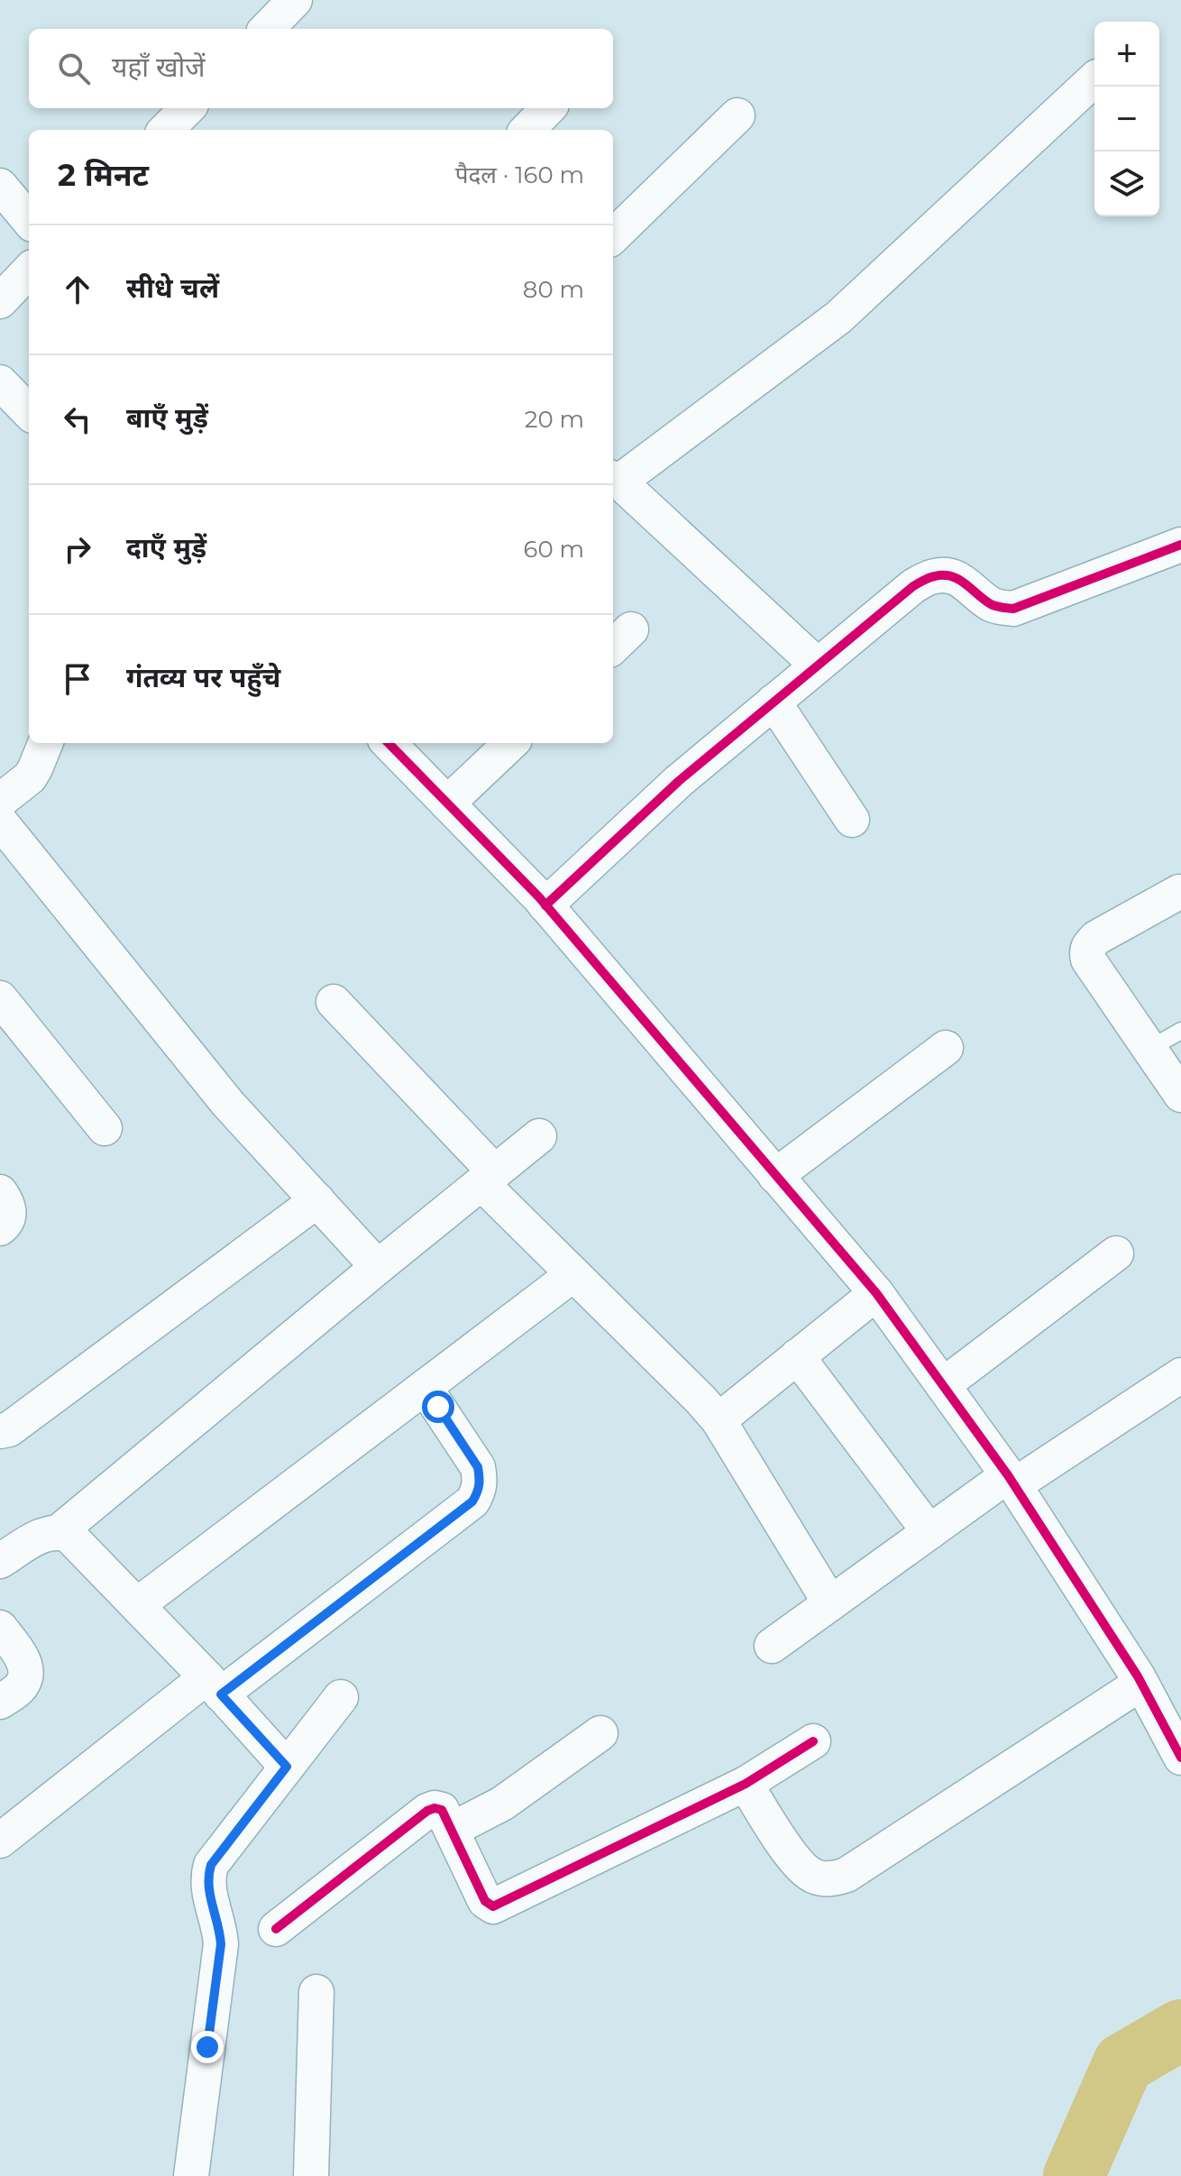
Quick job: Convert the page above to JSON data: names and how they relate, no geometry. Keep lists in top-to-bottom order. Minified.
{"page":{"map_buttons":["+","−"],"search":"यहाँ खोजें","heading":["2 मिनट","पैदल · 160 m"],"list":[["सीधे चलें","80 m"],["बाएँ मुड़ें","20 m"],["दाएँ मुड़ें","60 m"],"गंतव्य पर पहुँचे"]}}
